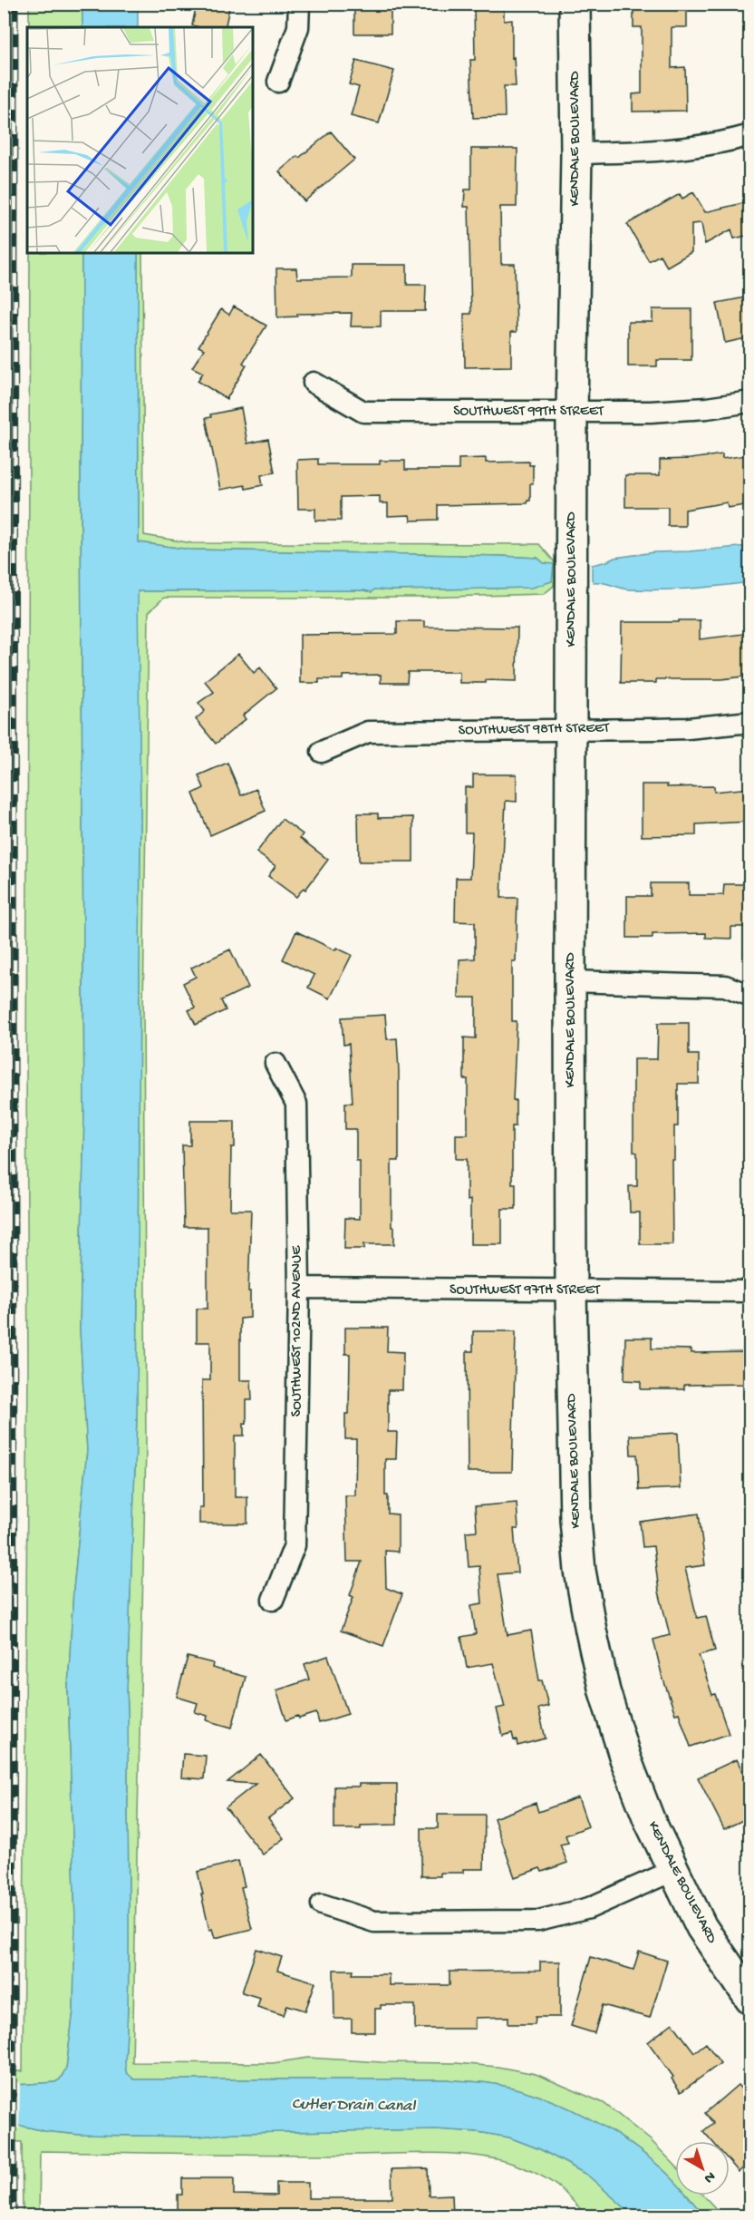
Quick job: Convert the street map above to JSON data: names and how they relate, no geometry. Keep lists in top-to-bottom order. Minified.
{"streets":{"street":["KENDALE BOULEVARD","SOUTHWEST 99TH STREET","SOUTHWEST 98TH STREET","SOUTHWEST 97TH STREET","SOUTHWEST 102ND AVENUE"]},"crossings":[["KENDALE BOULEVARD","SOUTHWEST 99TH STREET"],["KENDALE BOULEVARD","SOUTHWEST 98TH STREET"],["KENDALE BOULEVARD","SOUTHWEST 97TH STREET"],["SOUTHWEST 97TH STREET","SOUTHWEST 102ND AVENUE"]],"water":["Cutler Drain Canal"],"north":"bottom right"}
